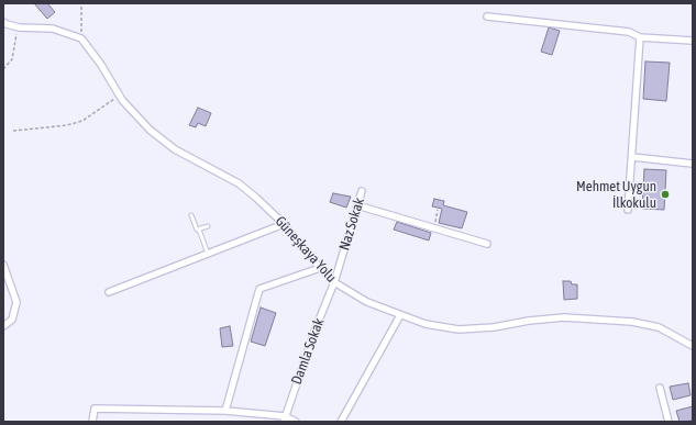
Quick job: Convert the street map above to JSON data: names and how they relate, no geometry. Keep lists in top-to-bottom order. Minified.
{"streets":{"street":["Naz Sokak","Güneşkaya Yolu","Damla Sokak"]},"crossings":[["Naz Sokak","Güneşkaya Yolu"],["Naz Sokak","Damla Sokak"],["Güneşkaya Yolu","Damla Sokak"]],"places":["Mehmet Uygun İlkokulu"]}
